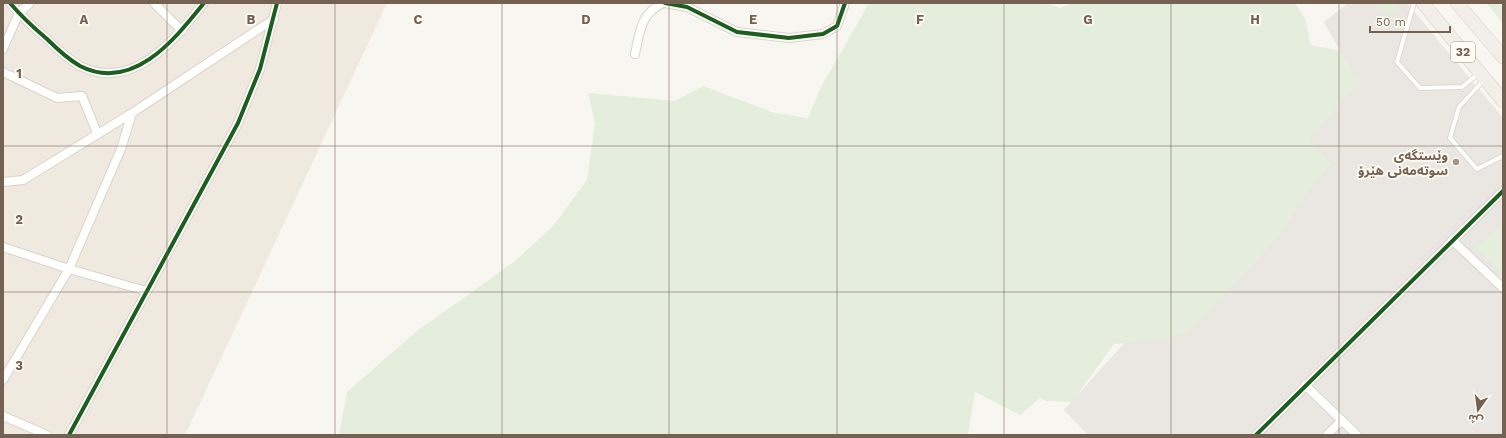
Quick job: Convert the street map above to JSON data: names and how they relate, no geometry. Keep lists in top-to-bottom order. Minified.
{"streets":{"main road":["32"]},"places":["وێستگەی سوتەمەنی هێرۆ"],"scale_bar":"50 m","north":"bottom","grid":{"columns":["A","B","C","D","E","F","G","H"],"rows":["1","2","3"]}}
